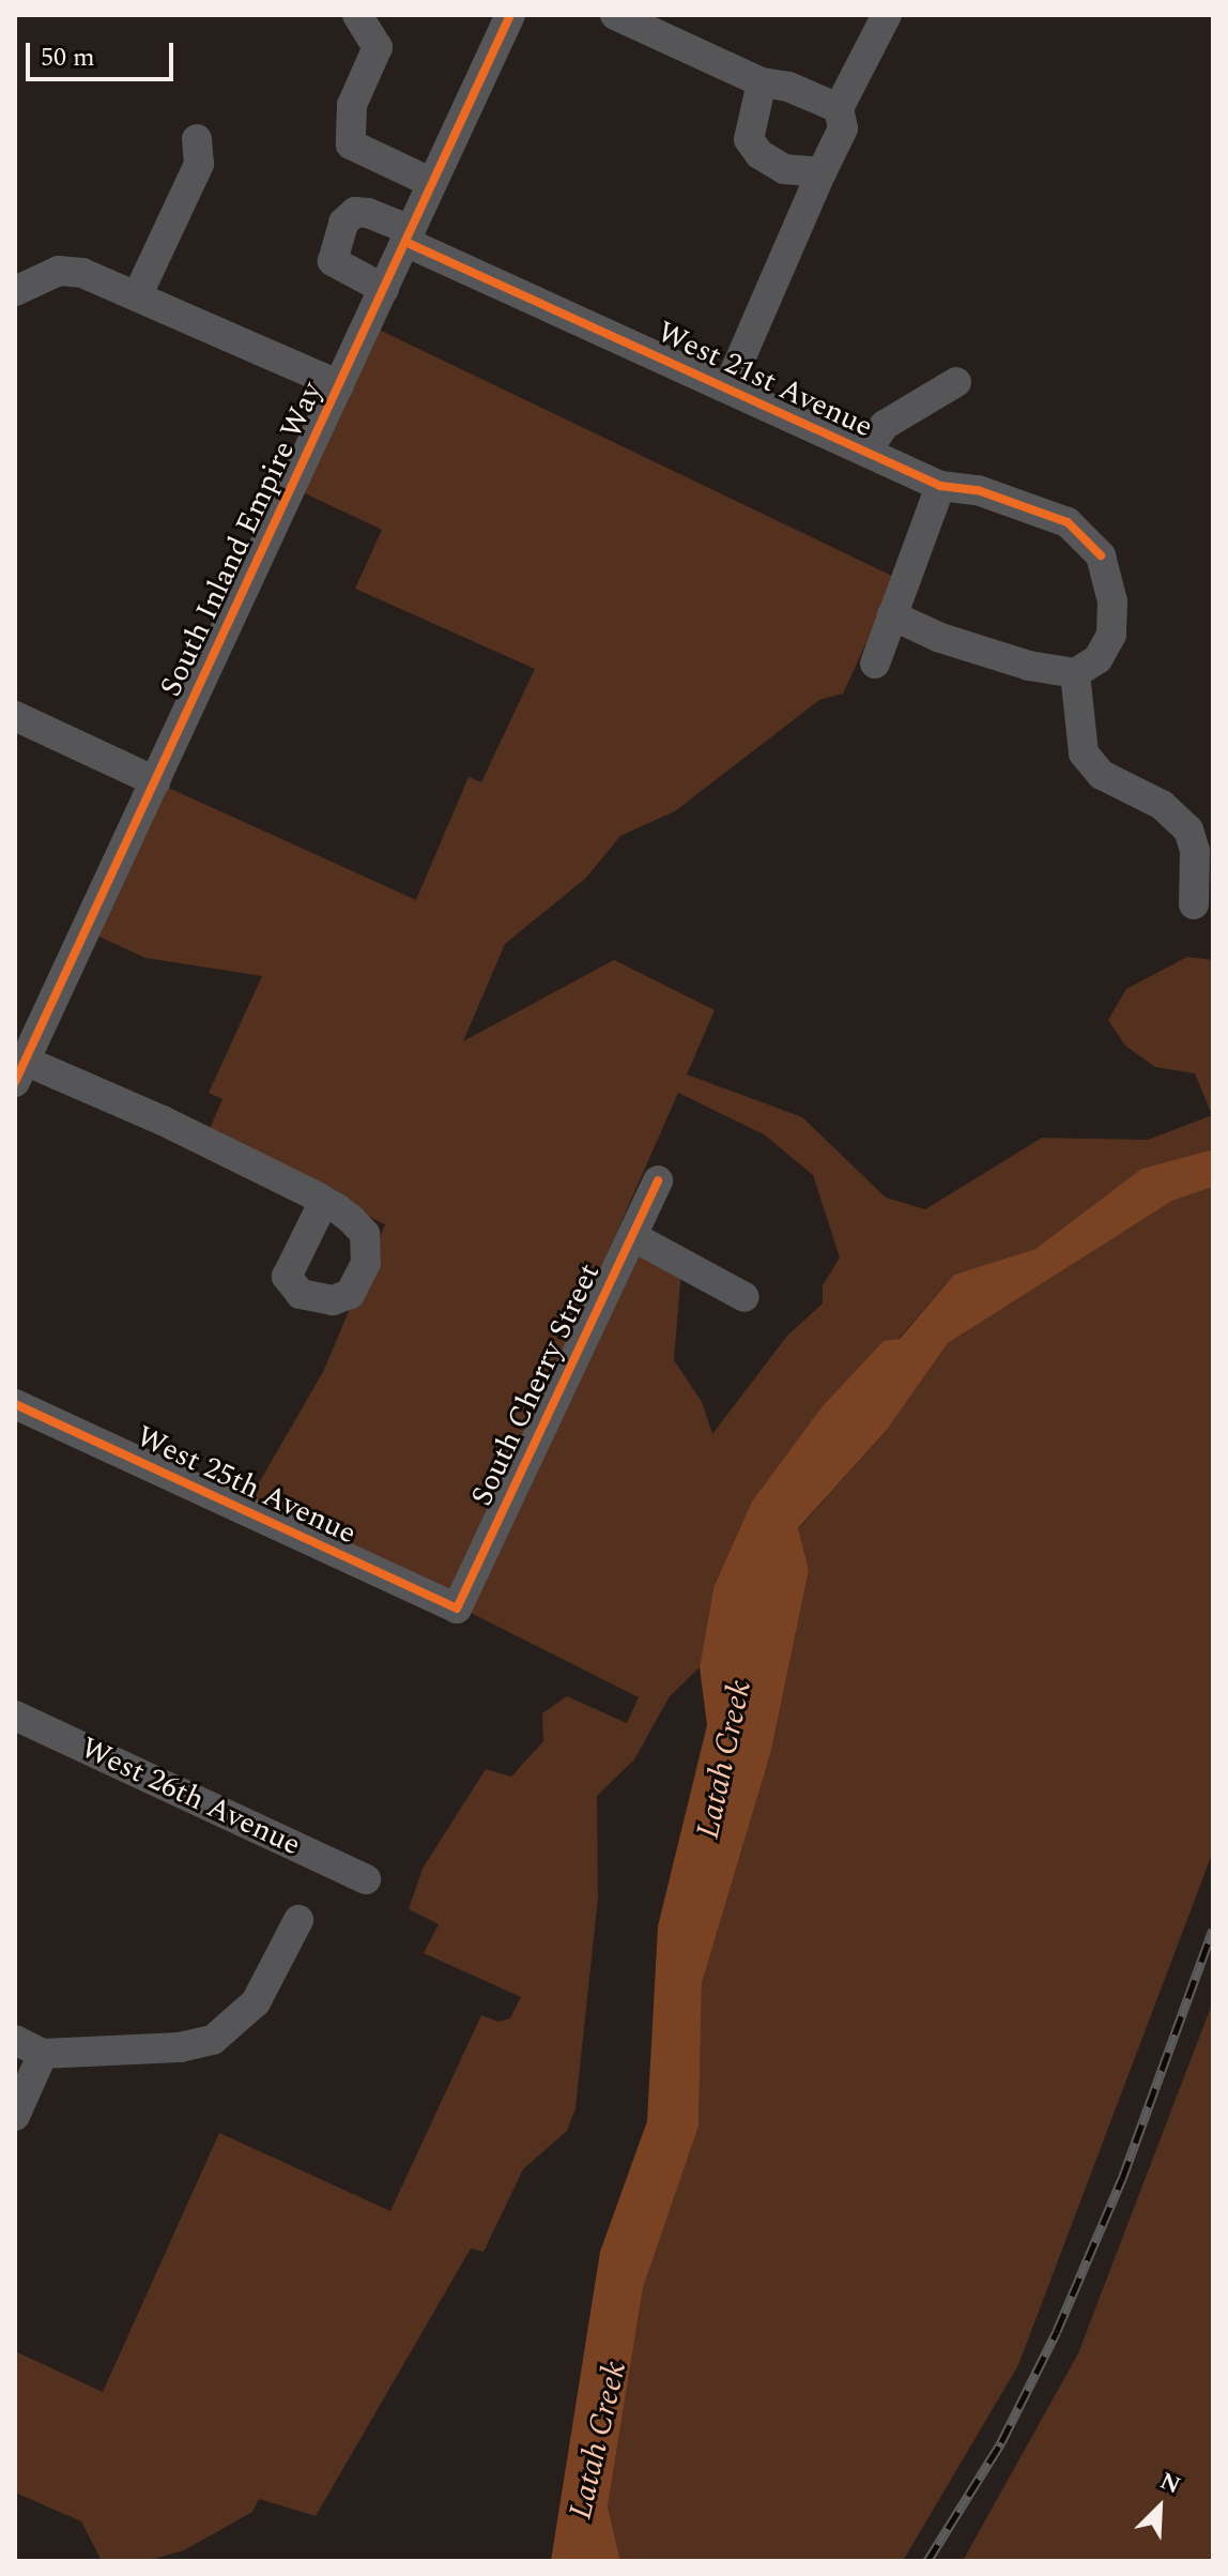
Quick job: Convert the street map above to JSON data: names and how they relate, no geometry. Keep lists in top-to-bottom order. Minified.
{"streets":{"street":["West 21st Avenue","South Inland Empire Way","South Cherry Street","West 25th Avenue","West 26th Avenue"]},"crossings":[["West 21st Avenue","South Inland Empire Way"],["South Cherry Street","West 25th Avenue"]],"water":["Latah Creek"],"scale_bar":"50 m","north":"top right"}
